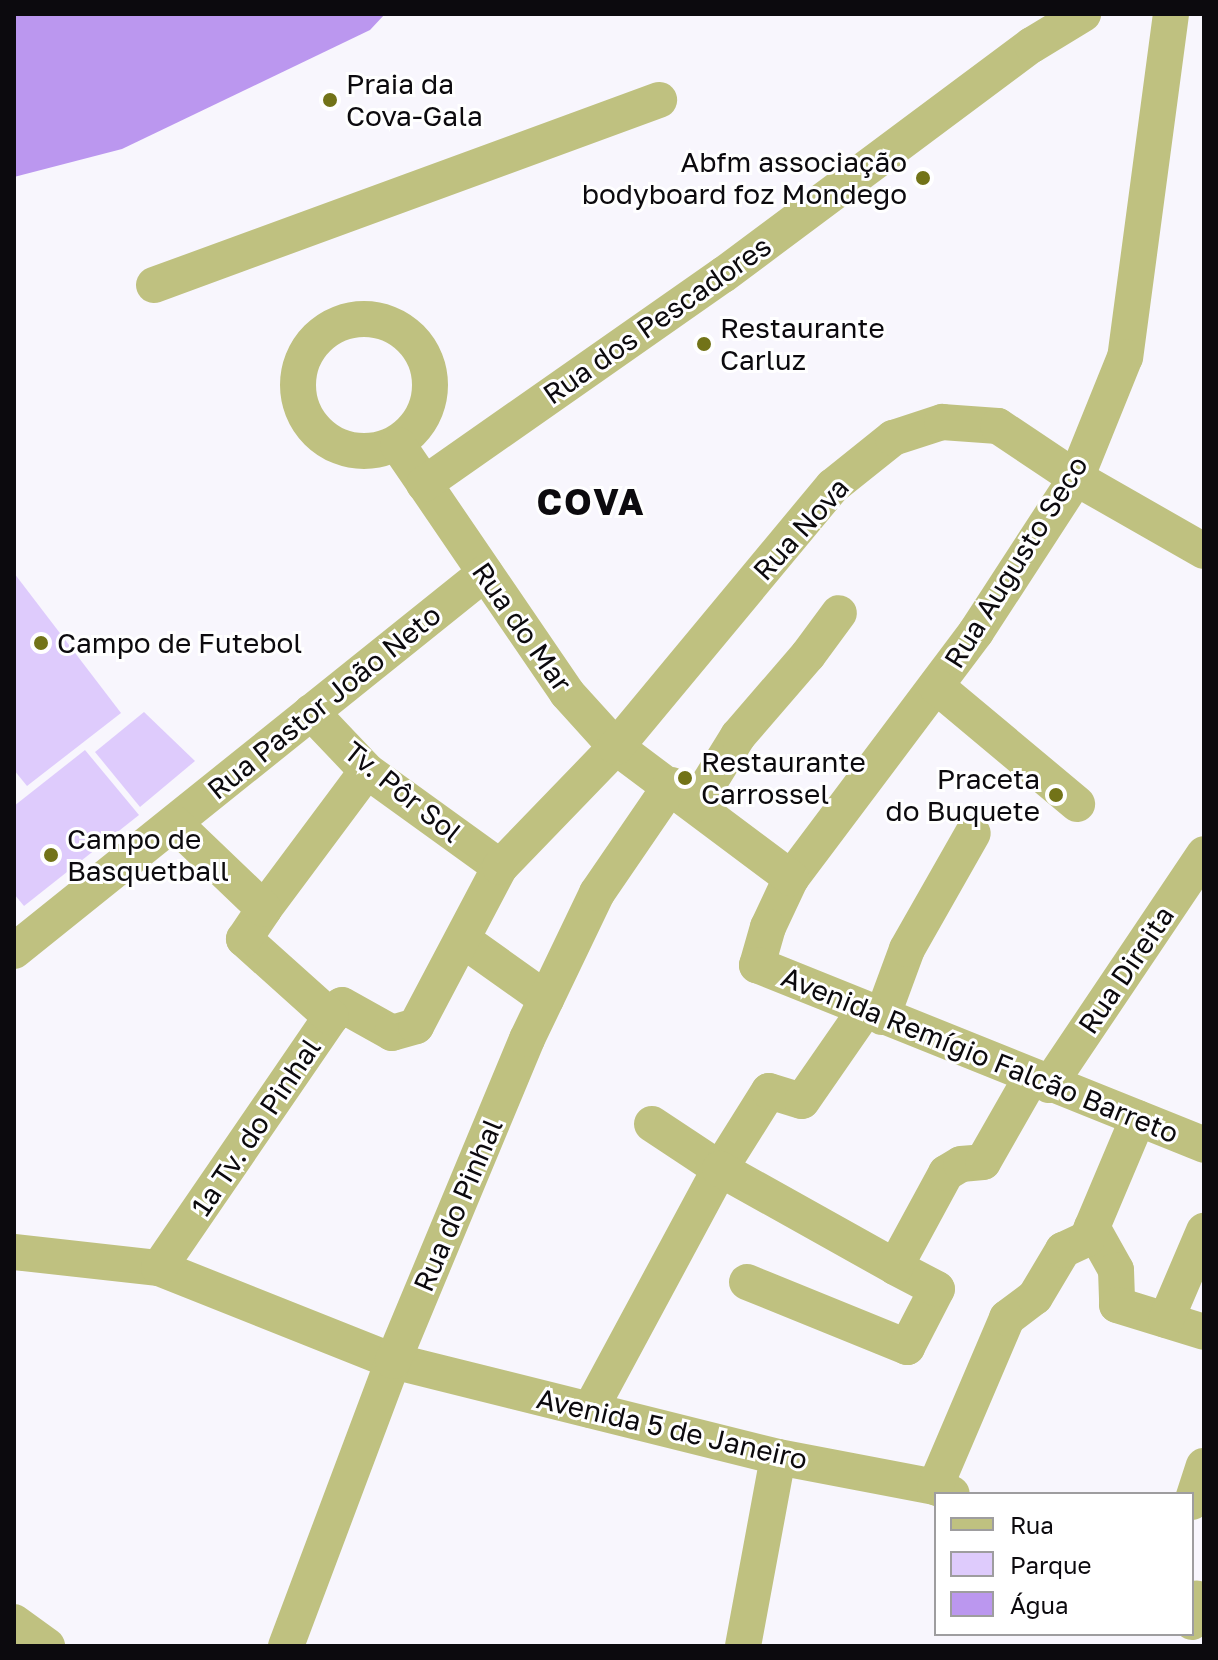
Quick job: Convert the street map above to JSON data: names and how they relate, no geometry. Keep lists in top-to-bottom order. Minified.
{"streets":{"street":["Rua dos Pescadores","Rua Nova","Rua Augusto Seco","Rua do Mar","Rua Pastor João Neto","Tv. Pôr Sol","Rua Direita","Avenida Remígio Falcão Barreto","1ª Tv. do Pinhal","Rua do Pinhal","Avenida 5 de Janeiro"]},"crossings":[["Rua dos Pescadores","Rua do Mar"],["Rua Nova","Rua Augusto Seco"],["Rua Nova","Rua do Mar"],["Rua Nova","Tv. Pôr Sol"],["Rua Nova","1ª Tv. do Pinhal"],["Rua Augusto Seco","Rua do Mar"],["Rua Augusto Seco","Avenida Remígio Falcão Barreto"],["Rua do Mar","Rua Pastor João Neto"],["Rua do Mar","Rua do Pinhal"],["Rua Pastor João Neto","Tv. Pôr Sol"],["Rua Direita","Avenida Remígio Falcão Barreto"],["1ª Tv. do Pinhal","Avenida 5 de Janeiro"],["Rua do Pinhal","Avenida 5 de Janeiro"]],"districts":["COVA"],"places":["Praia da Cova-Gala","Abfm associação bodyboard foz Mondego","Restaurante Carluz","Campo de Futebol","Restaurante Carrossel","Praceta do Buquete","Campo de Basquetball"],"legend":["Rua","Parque","Água"]}
